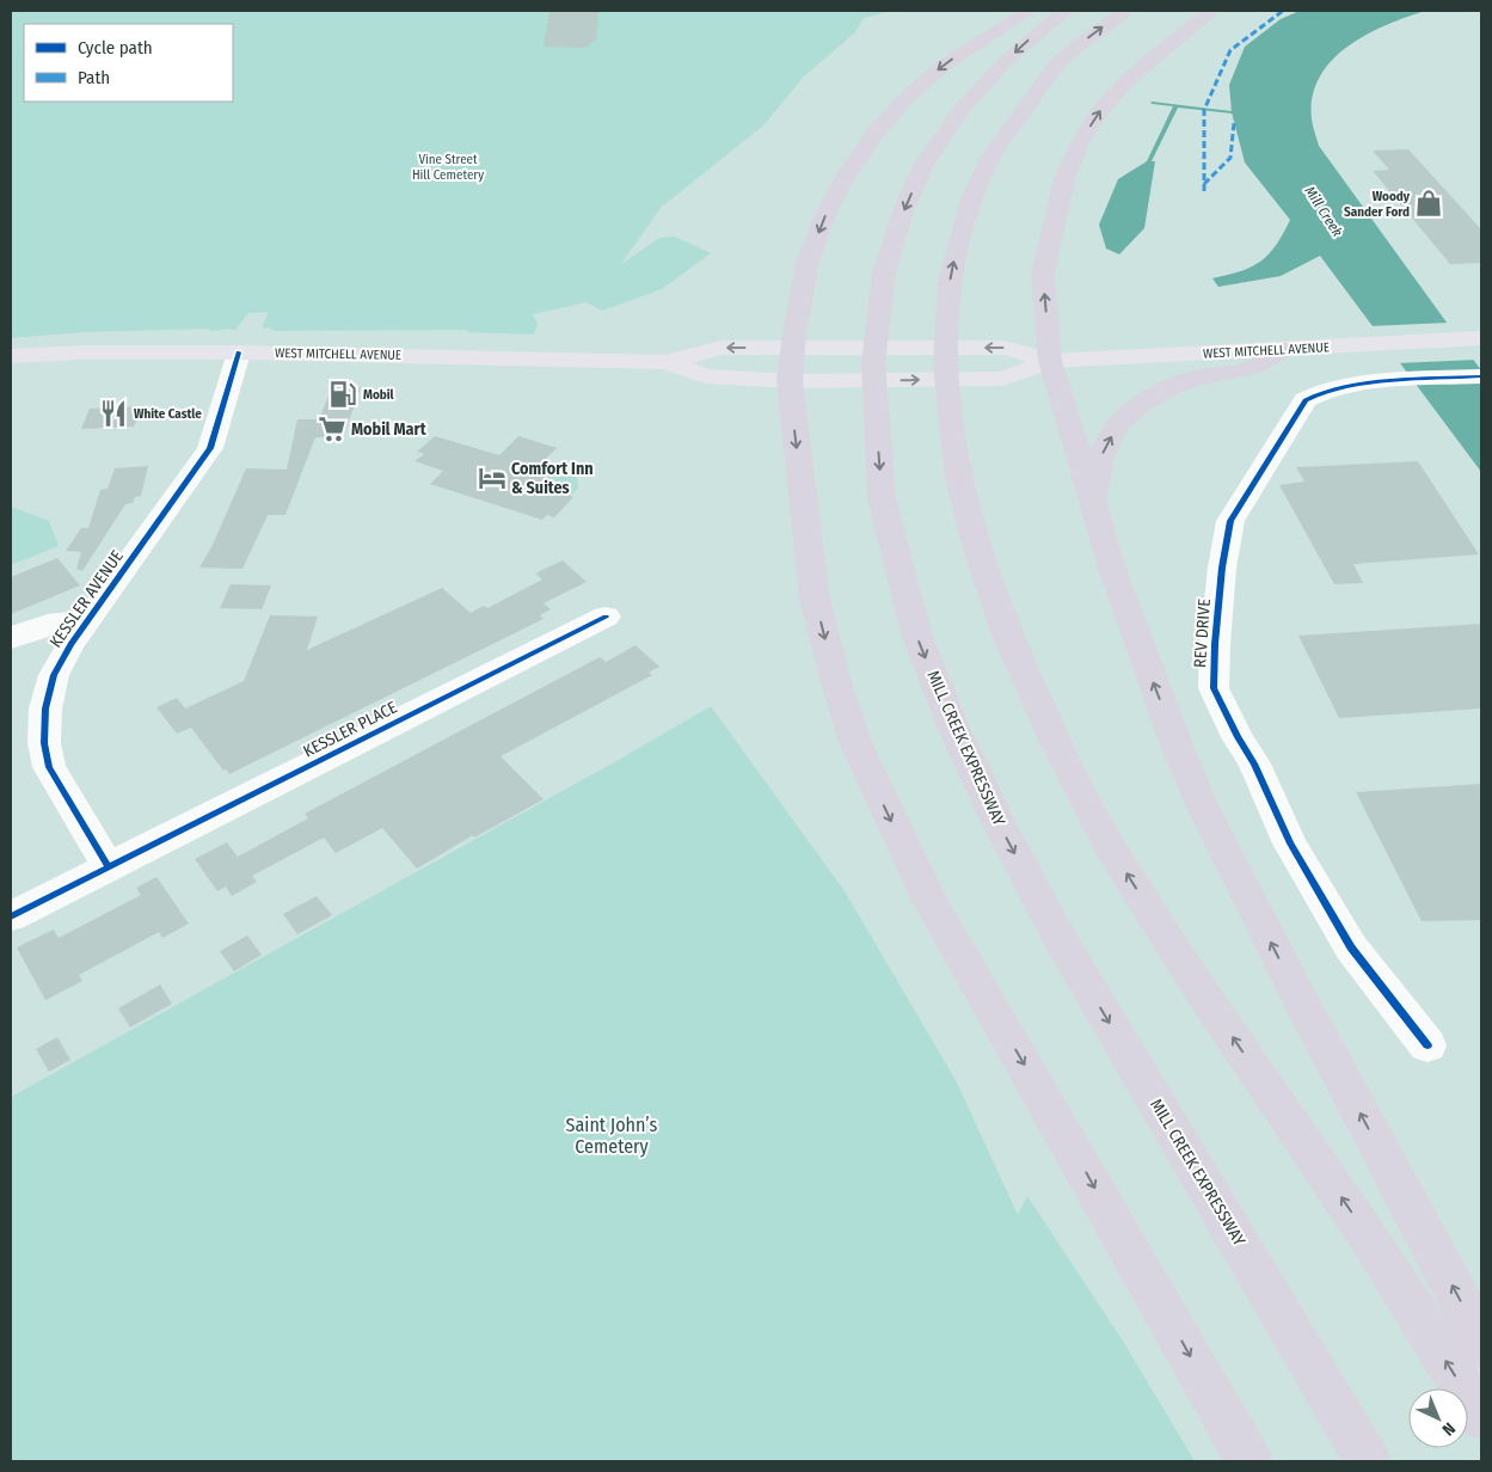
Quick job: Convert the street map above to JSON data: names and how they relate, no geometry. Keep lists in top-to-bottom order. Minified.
{"streets":{"highway":["MILL CREEK EXPRESSWAY"],"main road":["WEST MITCHELL AVENUE"],"street":["KESSLER AVENUE","REV DRIVE","KESSLER PLACE"]},"crossings":[["WEST MITCHELL AVENUE","KESSLER AVENUE"],["KESSLER AVENUE","KESSLER PLACE"]],"water":["Mill Creek"],"parks":["Vine Street Hill Cemetery","Saint John’s Cemetery"],"places":{"shop":["Woody Sander Ford"],"fuel station":["Mobil"],"restaurant":["White Castle"],"supermarket":["Mobil Mart"],"hotel":["Comfort Inn & Suites"]},"legend":["Cycle path","Path"],"north":"bottom right"}
